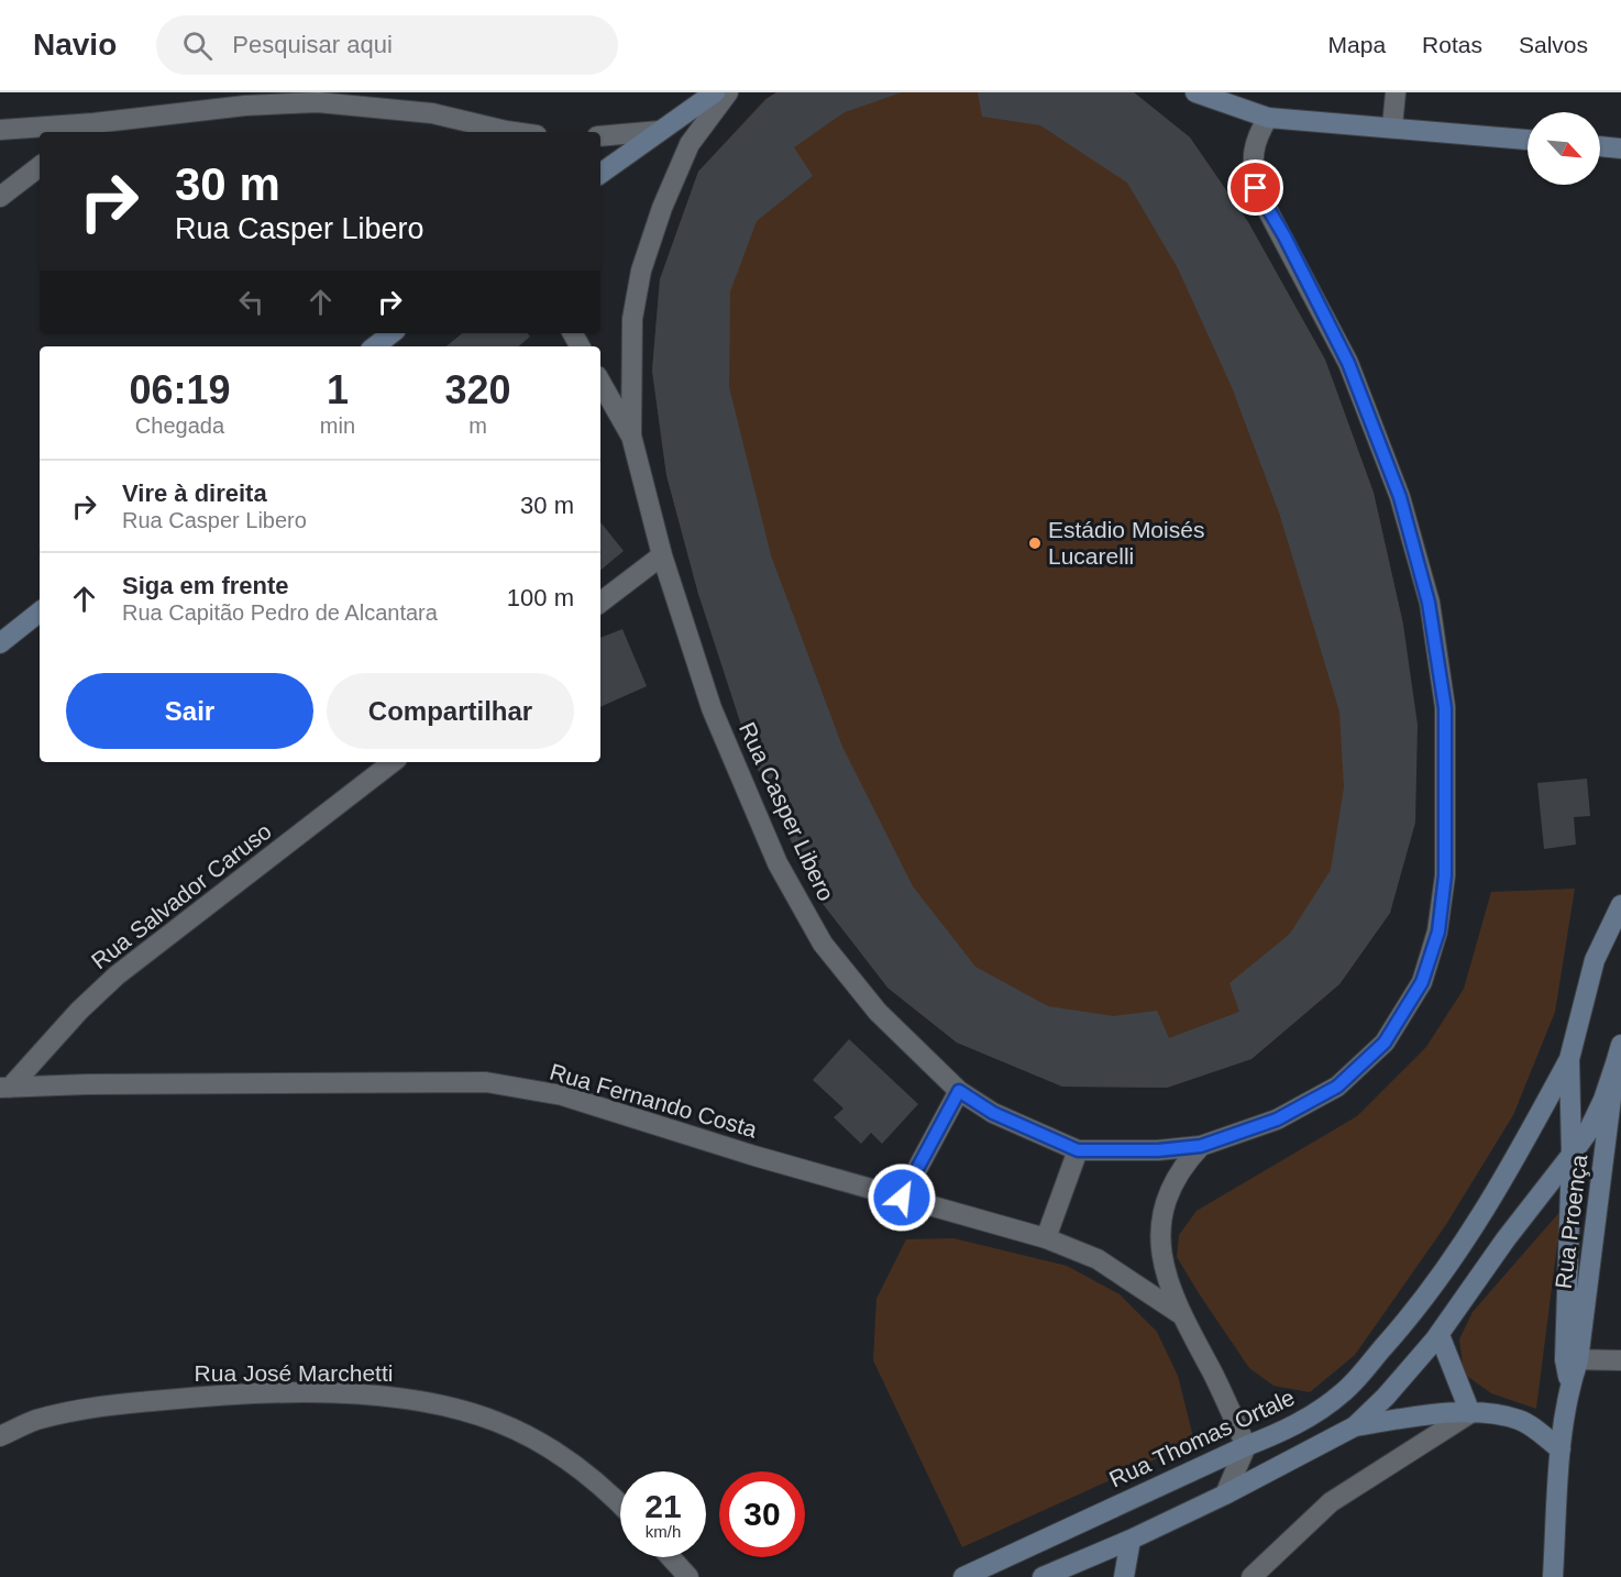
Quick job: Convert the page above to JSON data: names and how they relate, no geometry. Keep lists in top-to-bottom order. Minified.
{"streets":{"main road":["Rua Proença","Rua Thomas Ortale"],"street":["Rua Casper Libero","Rua Salvador Caruso","Rua Fernando Costa","Rua José Marchetti"]},"crossings":[["Rua Casper Libero","Rua Fernando Costa"],["Rua Salvador Caruso","Rua Fernando Costa"],["Rua Fernando Costa","Rua Thomas Ortale"],["Rua Proença","Rua Thomas Ortale"]],"places":["Estádio Moisés Lucarelli"],"north":"bottom right","page":{"header":"Navio","search":"Pesquisar aqui","nav":["Mapa","Rotas","Salvos"],"turn":["30 m","Rua Casper Libero"],"eta":["06:19","Chegada","1","min","320","m"],"list":[{"name":"Vire à direita","note":"Rua Casper Libero","value":"30 m"},{"name":"Siga em frente","note":"Rua Capitão Pedro de Alcantara","value":"100 m"}],"buttons":["Sair","Compartilhar"],"speed":"21 km/h","limit":"30"}}
